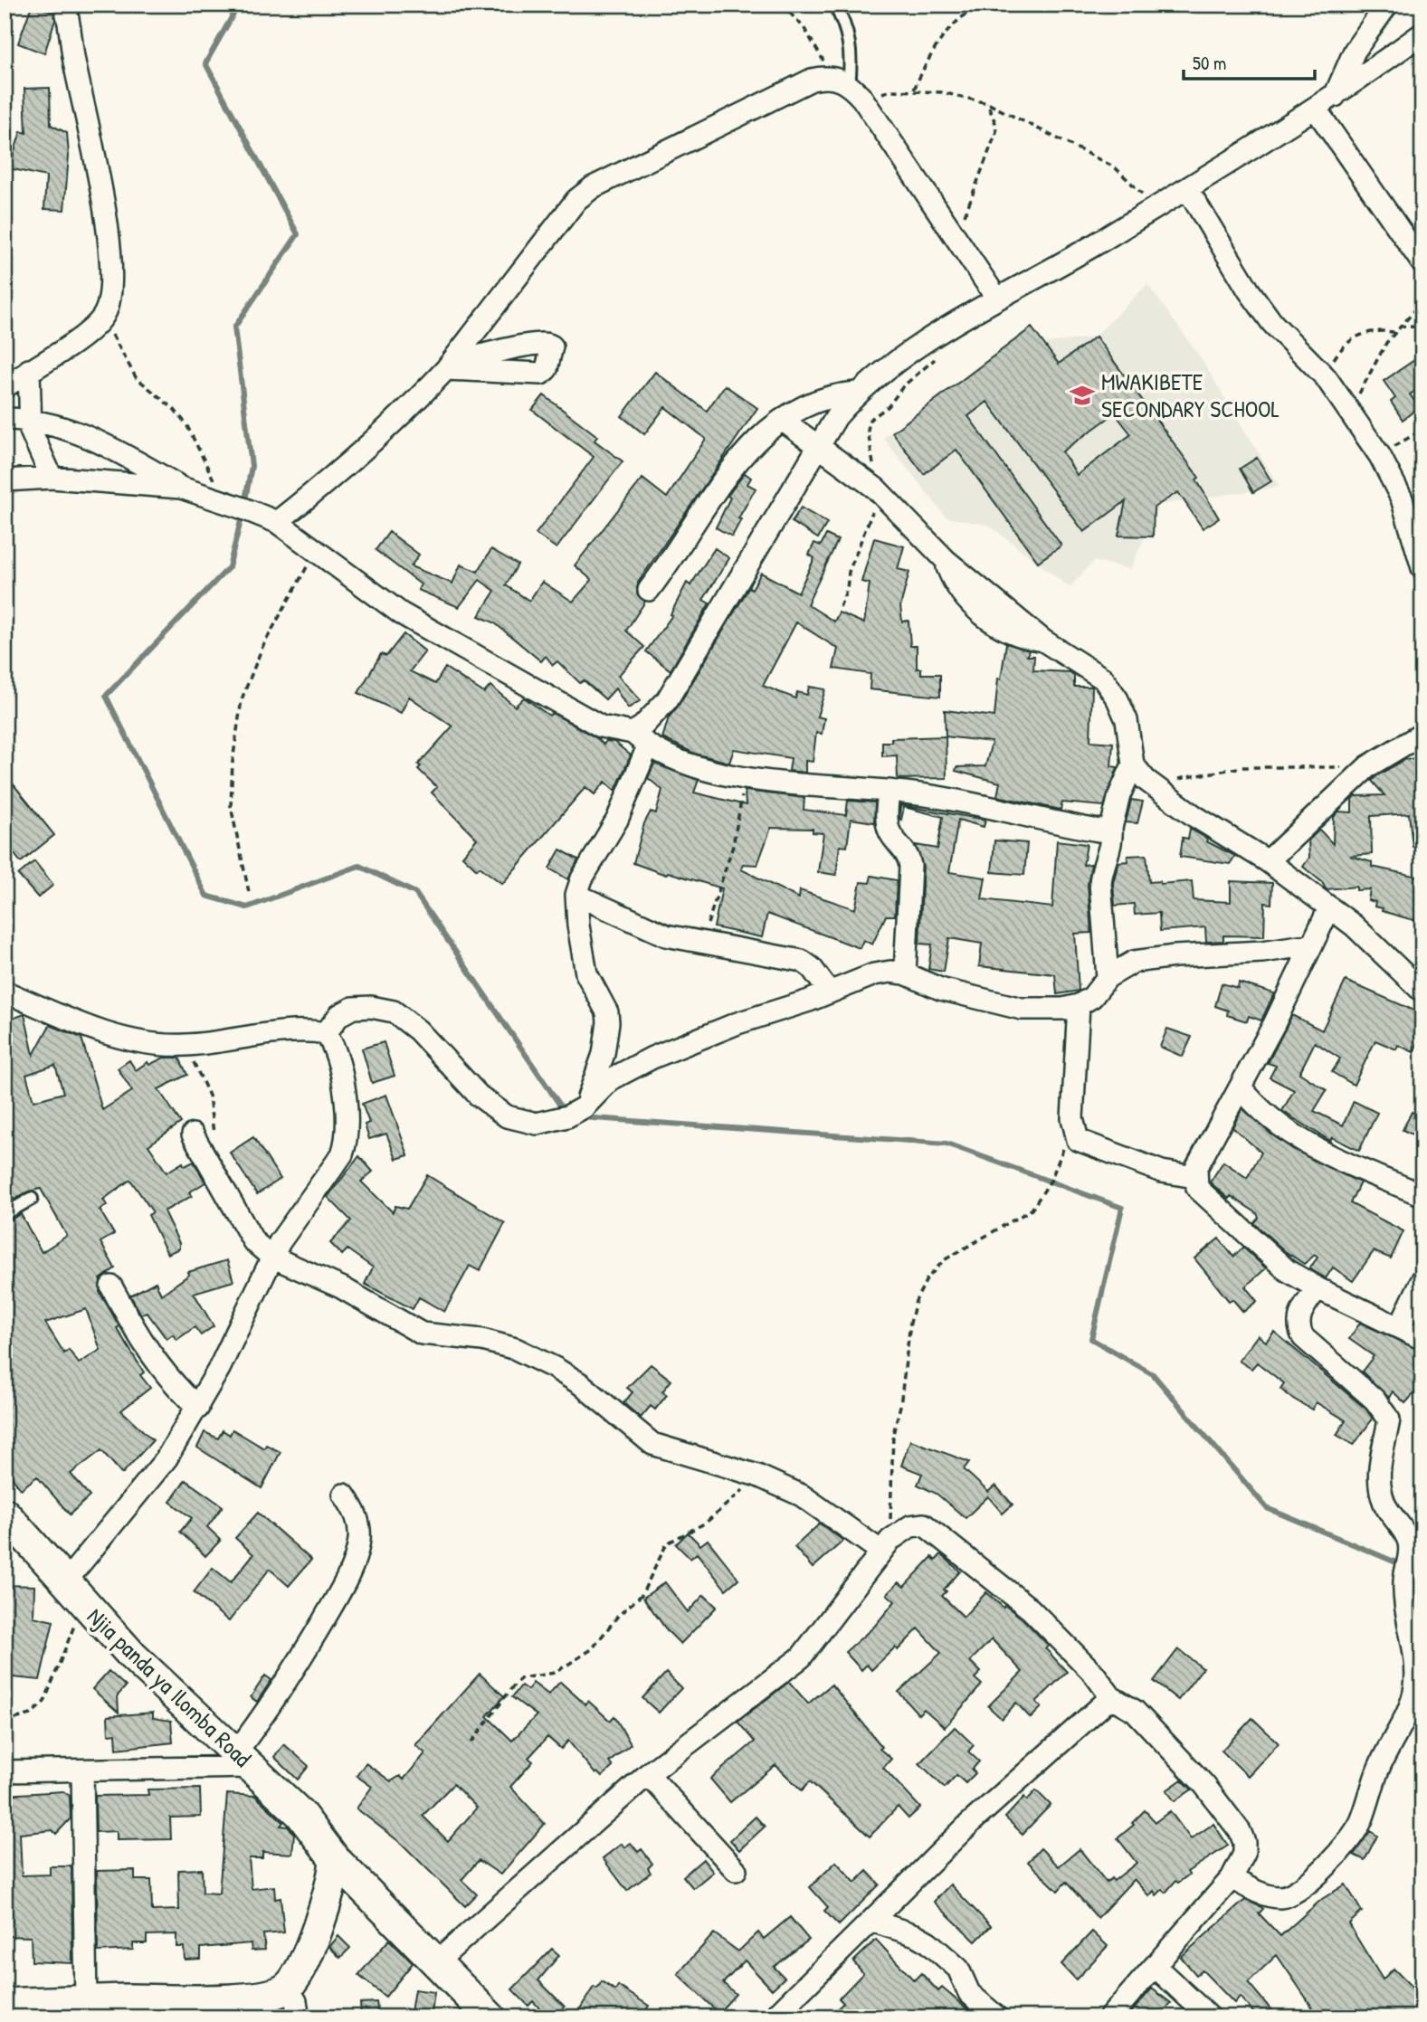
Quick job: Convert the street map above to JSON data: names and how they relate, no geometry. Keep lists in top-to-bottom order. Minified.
{"streets":{"main road":["Njia panda ya Ilomba Road"]},"places":{"school or university":["MWAKIBETE SECONDARY SCHOOL"]},"scale_bar":"50 m"}
